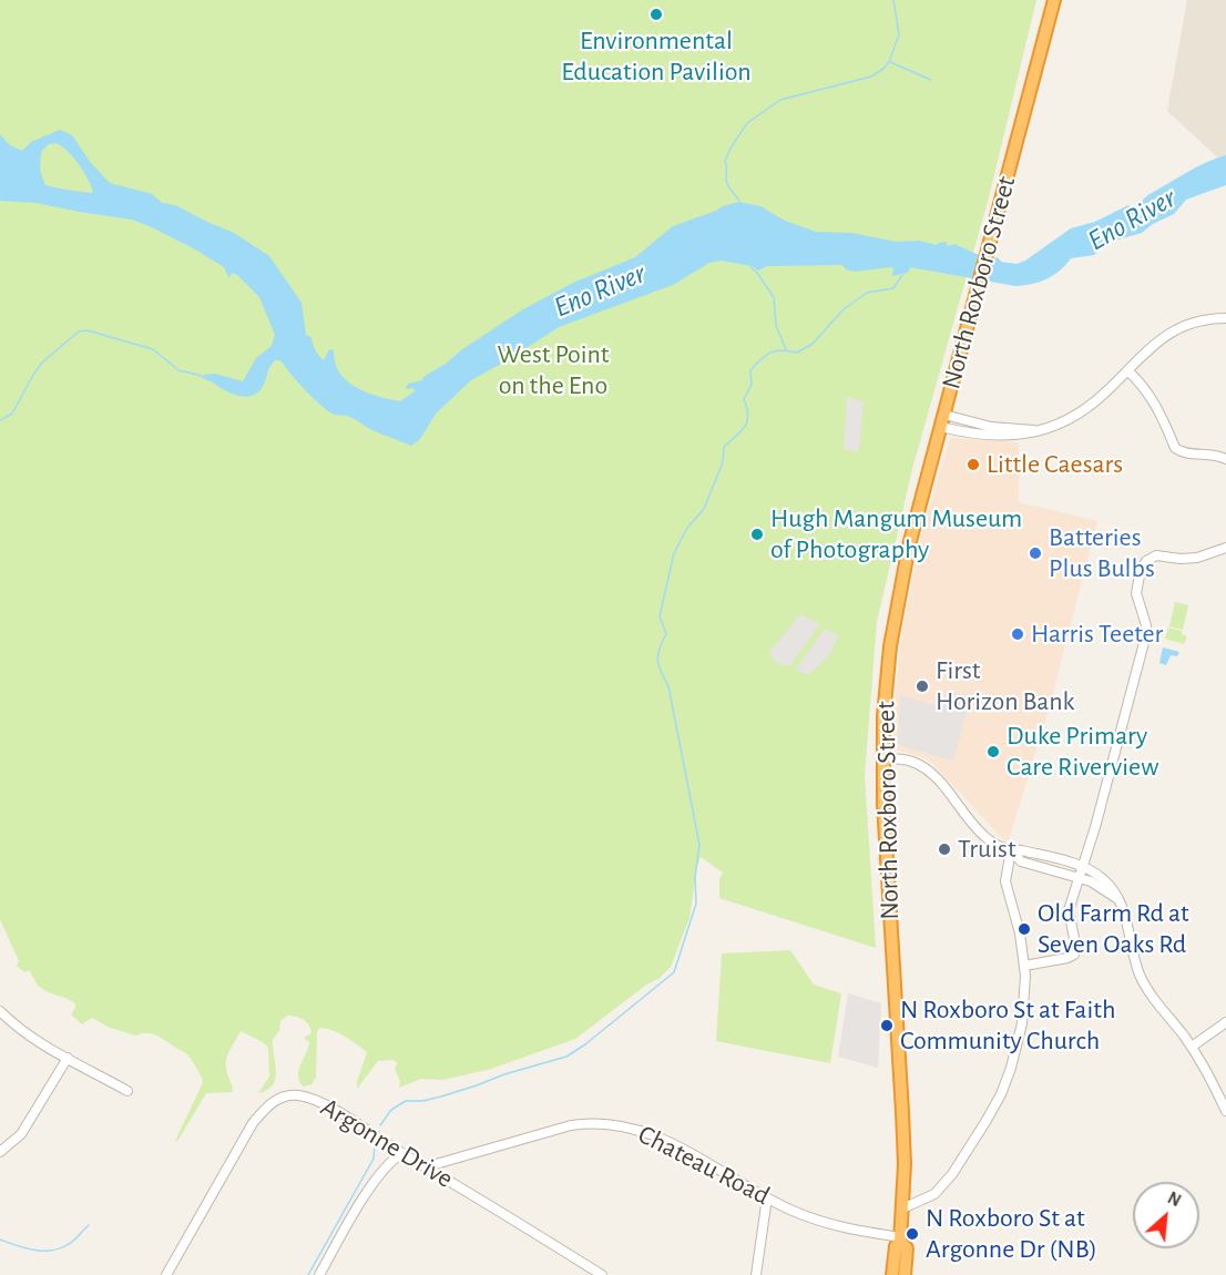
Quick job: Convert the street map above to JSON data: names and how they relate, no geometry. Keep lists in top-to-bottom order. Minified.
{"streets":{"highway":["North Roxboro Street"],"street":["Argonne Drive","Chateau Road"]},"crossings":[["North Roxboro Street","Chateau Road"],["Argonne Drive","Chateau Road"]],"water":["Eno River"],"parks":["West Point on the Eno"],"places":["Environmental Education Pavilion","Little Caesars","Hugh Mangum Museum of Photography","Batteries Plus Bulbs","Harris Teeter","First Horizon Bank","Duke Primary Care Riverview","Truist","Old Farm Rd at Seven Oaks Rd","N Roxboro St at Faith Community Church","N Roxboro St at Argonne Dr (NB)"],"north":"top right"}
